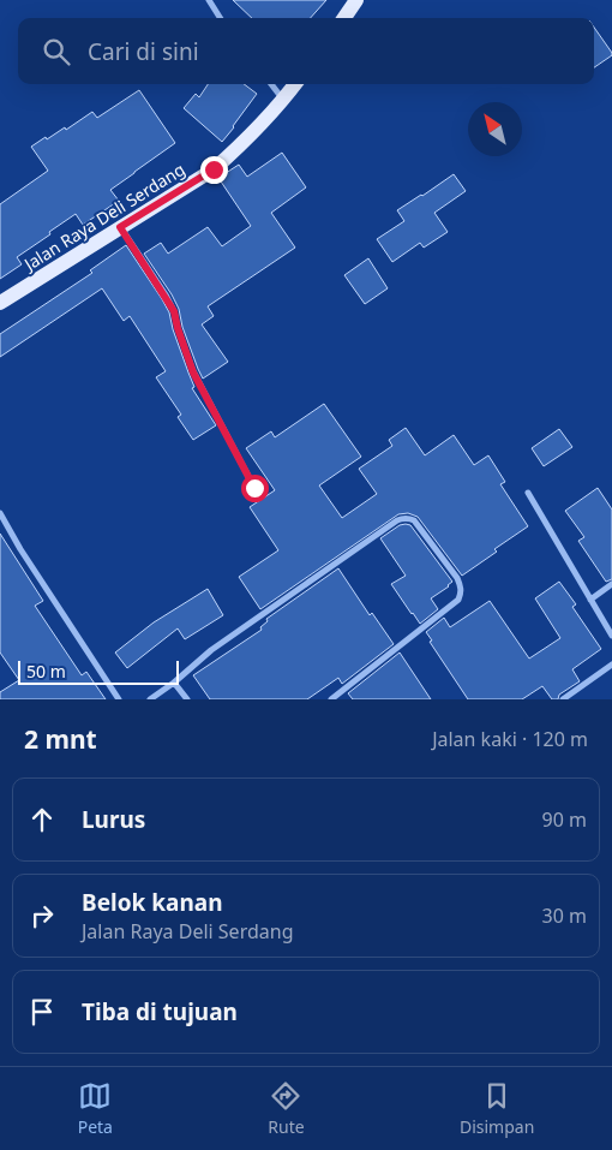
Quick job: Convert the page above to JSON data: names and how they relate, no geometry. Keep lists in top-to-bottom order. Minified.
{"streets":{"main road":["Jalan Raya Deli Serdang"]},"scale_bar":"50 m","north":"top left","page":{"search":"Cari di sini","scale":"50 m","heading":["2 mnt","Jalan kaki · 120 m"],"list":[["Lurus","90 m"],["Belok kanan","Jalan Raya Deli Serdang","30 m"],"Tiba di tujuan"],"nav":["Peta","Rute","Disimpan"]}}
